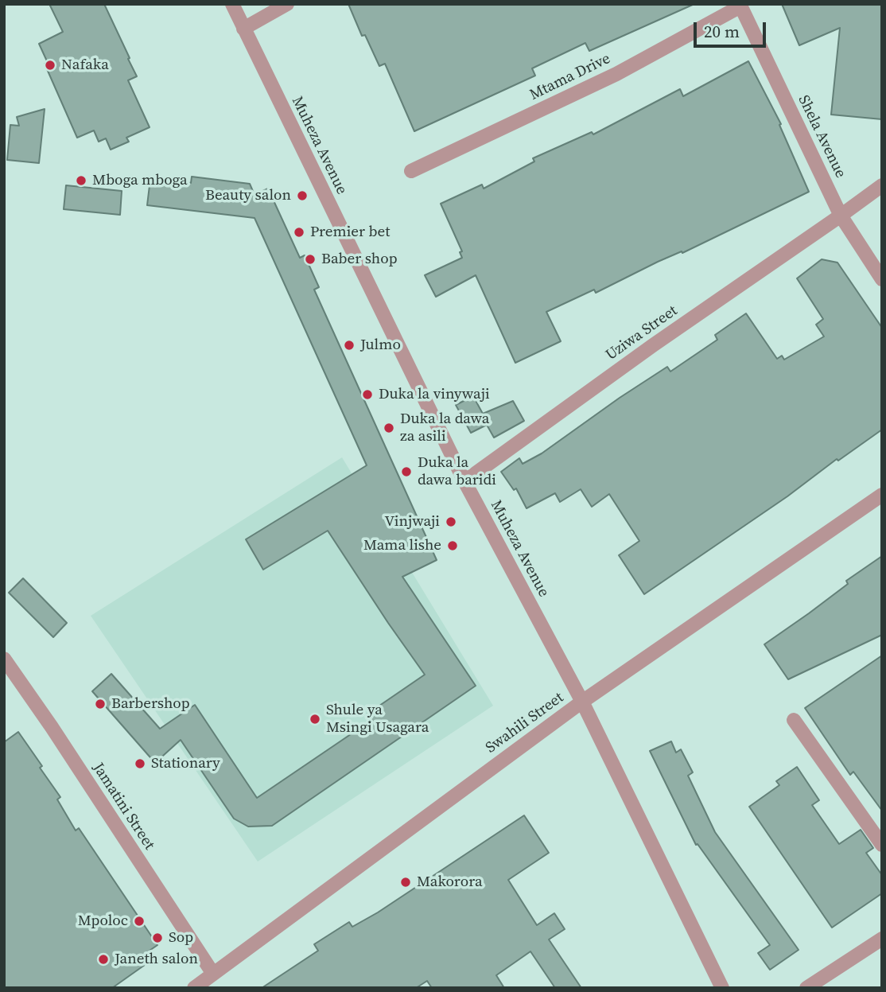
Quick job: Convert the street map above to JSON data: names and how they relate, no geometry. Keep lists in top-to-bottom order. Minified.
{"streets":{"street":["Mtama Drive","Shela Avenue","Muheza Avenue","Uziwa Street","Swahili Street","Jamatini Street"]},"crossings":[["Mtama Drive","Shela Avenue"],["Shela Avenue","Uziwa Street"],["Muheza Avenue","Uziwa Street"],["Muheza Avenue","Swahili Street"],["Swahili Street","Jamatini Street"]],"places":["Nafaka","Mboga mboga","Beauty salon","Premier bet","Baber shop","Julmo","Duka la vinywaji","Duka la dawa za asili","Duka la dawa baridi","Vinjwaji","Mama lishe","Barbershop","Shule ya Msingi Usagara","Stationary","Makorora","Mpoloc","Sop","Janeth salon"],"scale_bar":"20 m"}
